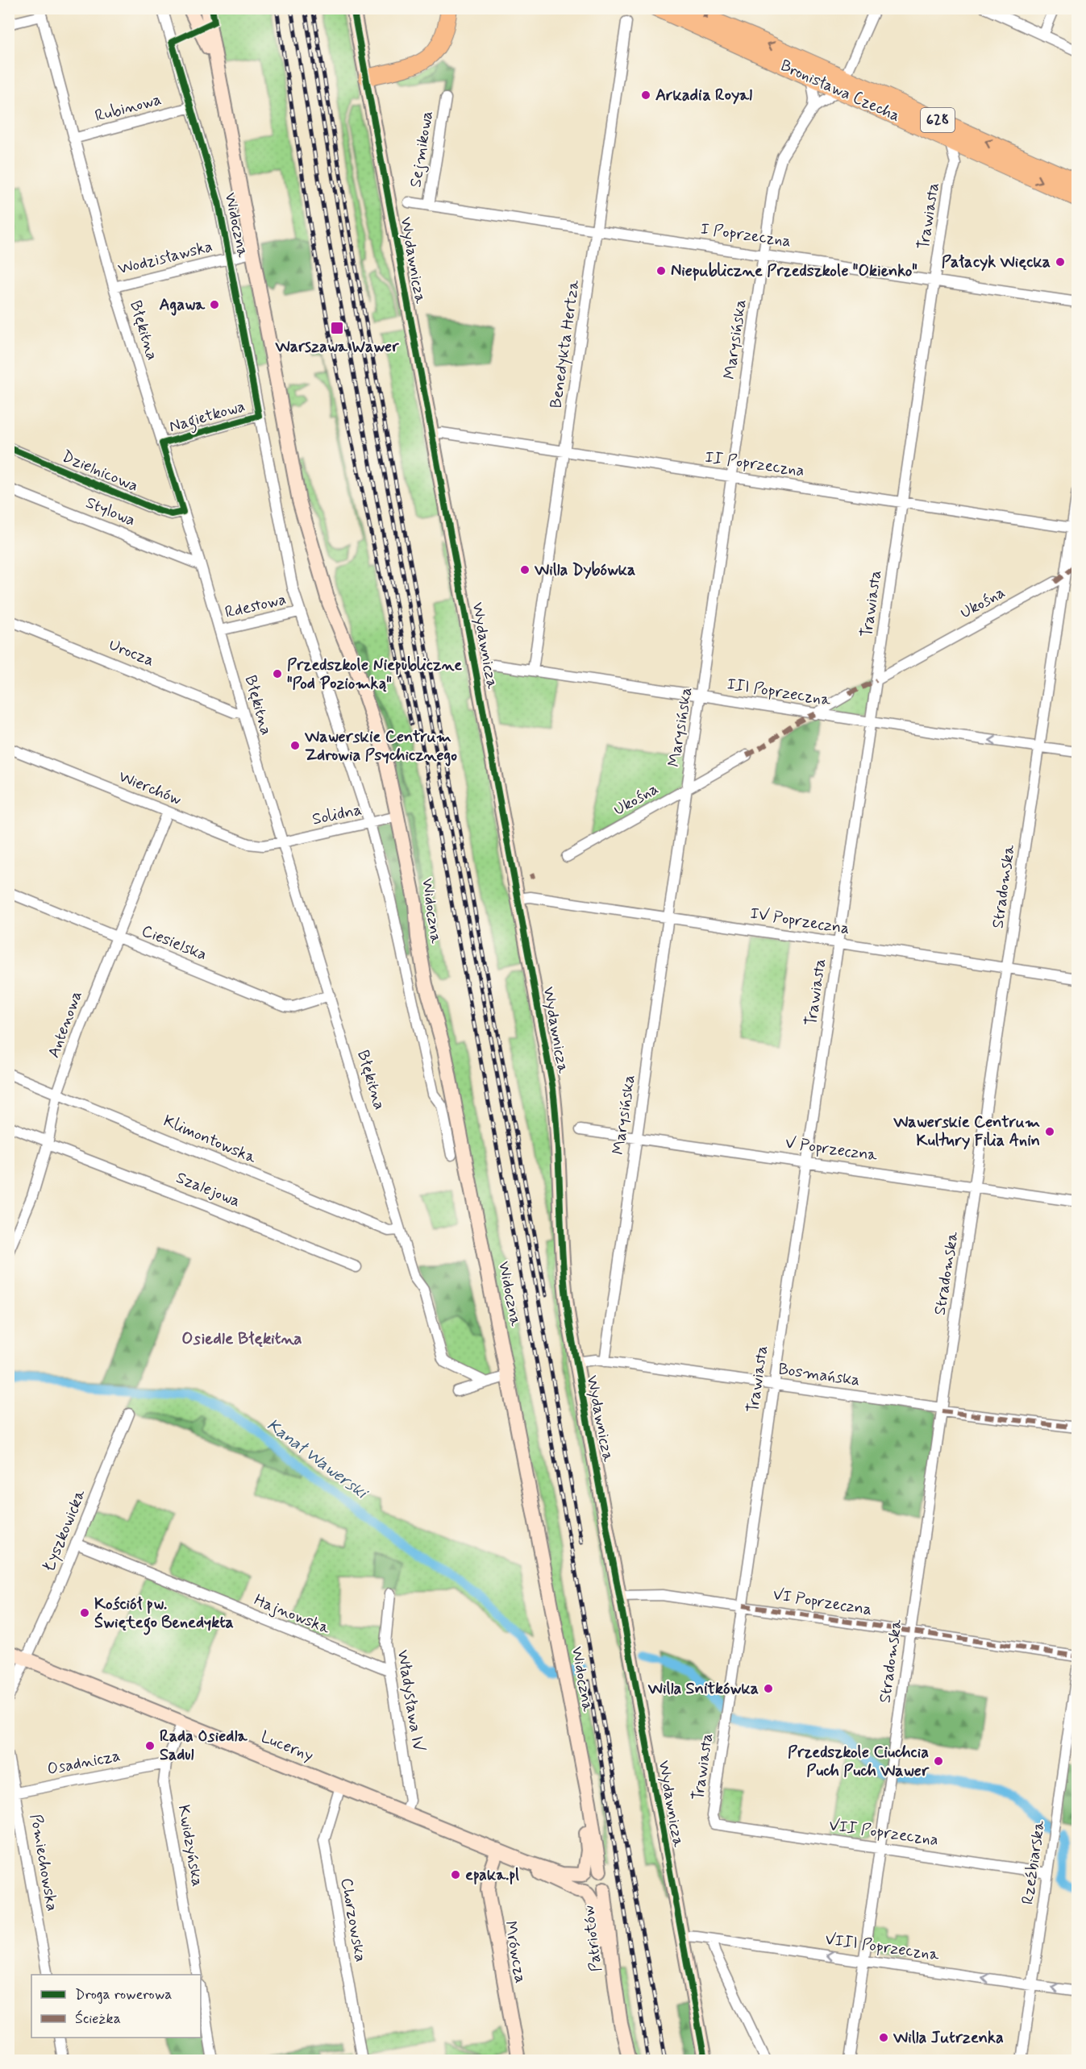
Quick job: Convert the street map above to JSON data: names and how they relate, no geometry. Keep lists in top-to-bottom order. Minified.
{"streets":{"main road":["Bronisława Czecha","628","Widoczna","Wydawnicza","Lucerny","Patriotów","Mrówcza"],"street":["Rubinowa","Sejmikowa","Trawiasta","I Poprzeczna","Wodzisławska","Błękitna","Marysińska","Benedykta Hertza","Nagietkowa","II Poprzeczna","Dzielnicowa","Stylowa","Ukośna","Rdestowa","Urocza","III Poprzeczna","Wierchów","Solidna","Stradomska","IV Poprzeczna","Ciesielska","Antenowa","Klimontowska","V Poprzeczna","Szalejowa","Bosmańska","Łyszkowicka","VI Poprzeczna","Hajnowska","Władysława IV","Osadnicza","VII Poprzeczna","Kwidzyńska","Pomiechowska","Rzeźbiarska","Chorzowska","VIII Poprzeczna"]},"crossings":[["Bronisława Czecha","Trawiasta"],["Bronisława Czecha","Marysińska"],["Rubinowa","Widoczna"],["Rubinowa","Błękitna"],["Sejmikowa","I Poprzeczna"],["Trawiasta","I Poprzeczna"],["Trawiasta","II Poprzeczna"],["Trawiasta","Ukośna"],["Trawiasta","III Poprzeczna"],["Trawiasta","IV Poprzeczna"],["Trawiasta","V Poprzeczna"],["Trawiasta","Bosmańska"],["Trawiasta","VI Poprzeczna"],["Trawiasta","VII Poprzeczna"],["Widoczna","Wodzisławska"],["Widoczna","Nagietkowa"],["Widoczna","Rdestowa"],["Widoczna","Solidna"],["Widoczna","Lucerny"],["Widoczna","Patriotów"],["I Poprzeczna","Marysińska"],["I Poprzeczna","Benedykta Hertza"],["Wodzisławska","Błękitna"],["Wydawnicza","II Poprzeczna"],["Wydawnicza","III Poprzeczna"],["Wydawnicza","IV Poprzeczna"],["Wydawnicza","Bosmańska"],["Wydawnicza","VI Poprzeczna"],["Wydawnicza","VIII Poprzeczna"],["Błękitna","Nagietkowa"],["Błękitna","Dzielnicowa"],["Błękitna","Stylowa"],["Błękitna","Rdestowa"],["Błękitna","Urocza"],["Błękitna","Wierchów"],["Błękitna","Solidna"],["Błękitna","Ciesielska"],["Błękitna","Klimontowska"],["Marysińska","II Poprzeczna"],["Marysińska","Ukośna"],["Marysińska","III Poprzeczna"],["Marysińska","IV Poprzeczna"],["Marysińska","V Poprzeczna"],["Marysińska","Bosmańska"],["Benedykta Hertza","II Poprzeczna"],["Benedykta Hertza","III Poprzeczna"],["II Poprzeczna","Stradomska"],["III Poprzeczna","Stradomska"],["Wierchów","Solidna"],["Wierchów","Antenowa"],["Stradomska","IV Poprzeczna"],["Stradomska","V Poprzeczna"],["Stradomska","Bosmańska"],["Stradomska","VI Poprzeczna"],["Stradomska","VII Poprzeczna"],["Stradomska","VIII Poprzeczna"],["Ciesielska","Antenowa"],["Antenowa","Klimontowska"],["Antenowa","Szalejowa"],["Łyszkowicka","Hajnowska"],["Łyszkowicka","Lucerny"],["Hajnowska","Władysława IV"],["Władysława IV","Lucerny"],["Lucerny","Kwidzyńska"],["Lucerny","Chorzowska"],["Lucerny","Patriotów"],["Lucerny","Mrówcza"],["Osadnicza","Kwidzyńska"],["Osadnicza","Pomiechowska"],["VII Poprzeczna","Rzeźbiarska"],["Rzeźbiarska","VIII Poprzeczna"]],"one_way":["VIII Poprzeczna"],"districts":["Osiedle Błękitna"],"water":["Kanał Wawerski"],"places":{"other":["Arkadia Royal","Pałacyk Więcka","Niepubliczne Przedszkole \"Okienko\"","Agawa","Willa Dybówka","Przedszkole Niepubliczne \"Pod Poziomką\"","Wawerskie Centrum Zdrowia Psychicznego","Wawerskie Centrum Kultury Filia Anin","Kościół pw. Świętego Benedykta","Willa Snitkówka","Rada Osiedla Sadul","Przedszkole Ciuchcia Puch Puch Wawer","epaka.pl","Willa Jutrzenka"],"transit":["Warszawa Wawer"]},"legend":["Droga rowerowa","Ścieżka"]}
